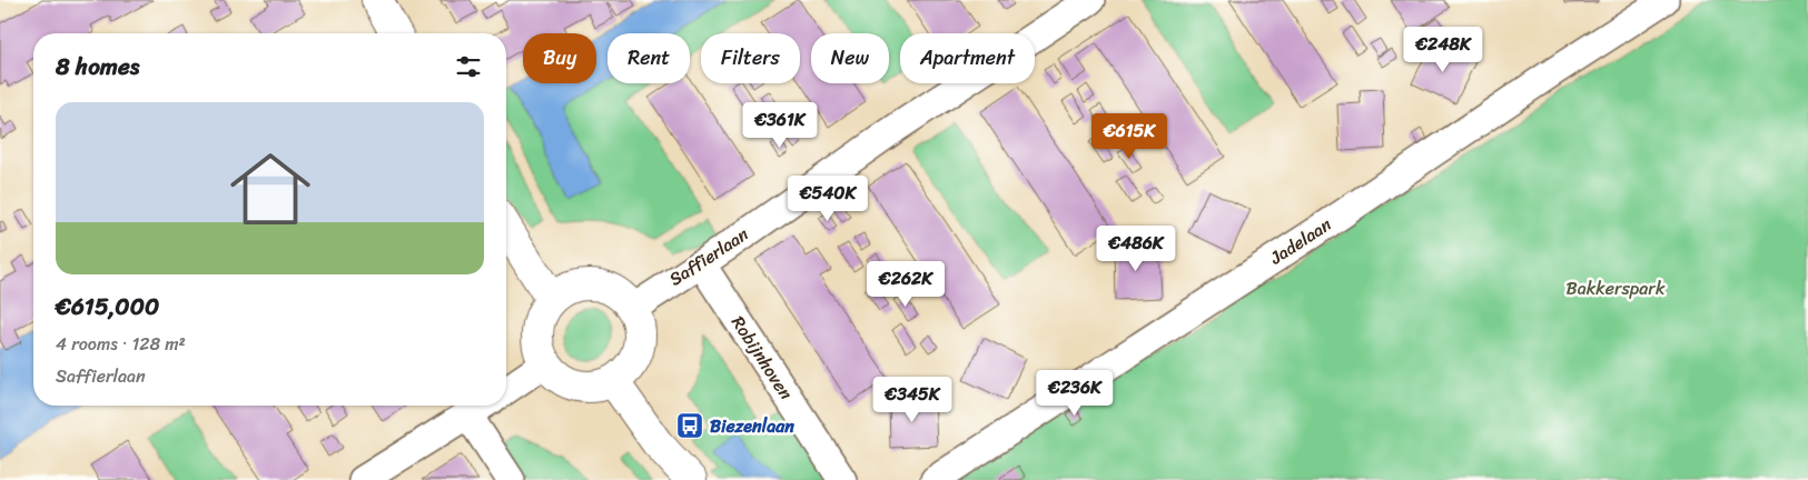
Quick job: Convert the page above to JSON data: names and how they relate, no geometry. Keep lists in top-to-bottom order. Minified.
{"streets":{"street":["Jadelaan","Saffierlaan","Robijnhoven"]},"crossings":[["Saffierlaan","Robijnhoven"]],"parks":["Bakkerspark"],"places":{"bus stop":["Biezenlaan"]},"page":{"price":["€248K","€361K","€615K","€540K","€486K","€262K","€236K","€345K"],"chip":["Buy","Rent","Filters","New","Apartment"],"heading":"8 homes","list":[{"name":"€615,000","note":"4 rooms · 128 m² · Saffierlaan"}]}}
